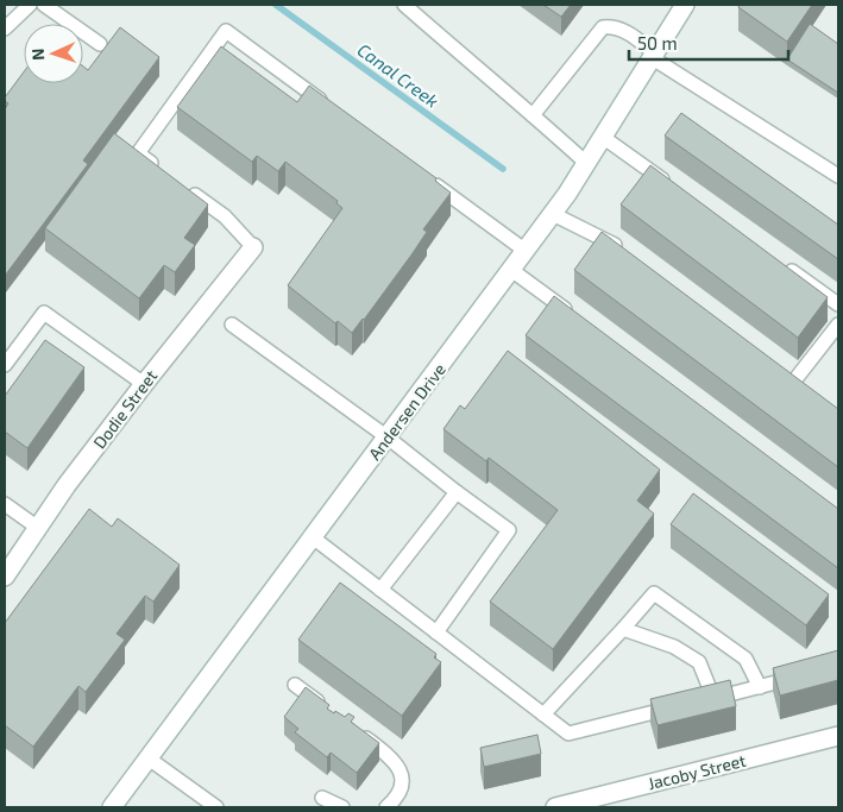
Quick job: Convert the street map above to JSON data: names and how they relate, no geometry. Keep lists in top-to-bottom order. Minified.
{"streets":{"main road":["Dodie Street","Andersen Drive","Jacoby Street"]},"water":["Canal Creek"],"scale_bar":"50 m","north":"left"}
